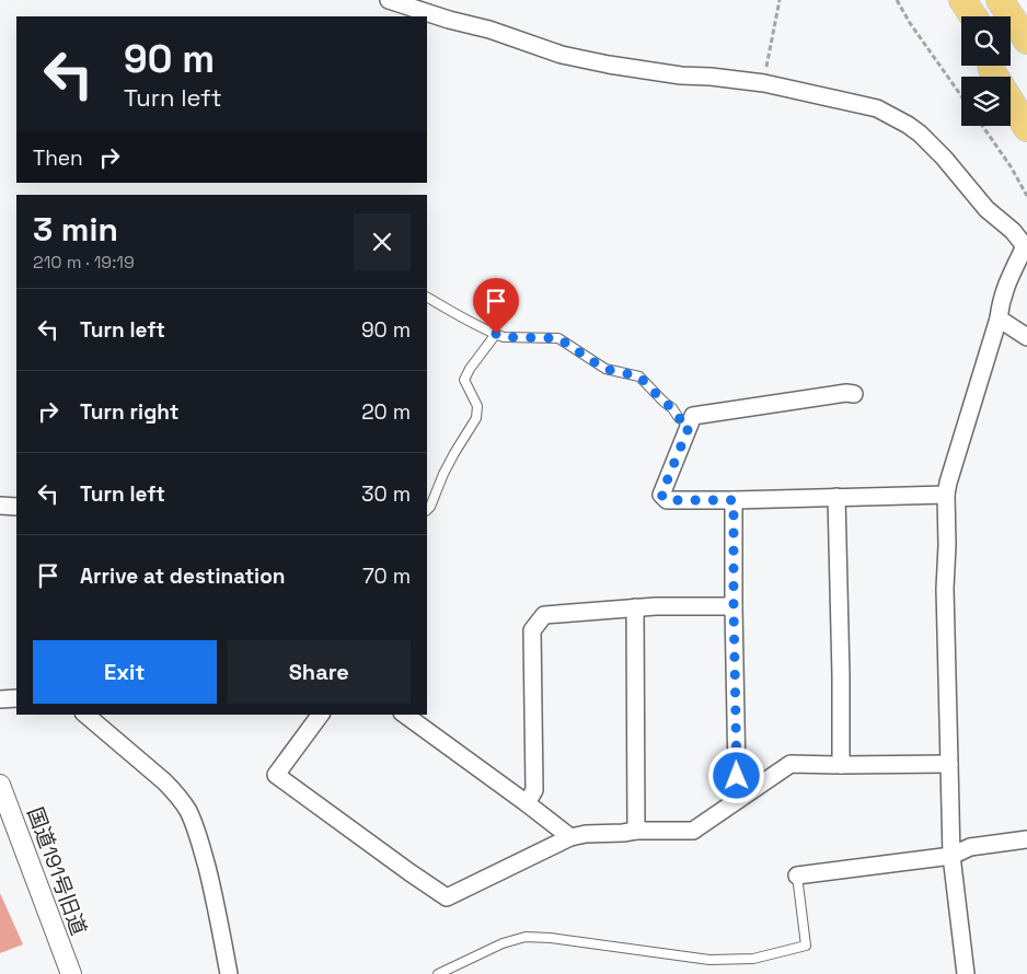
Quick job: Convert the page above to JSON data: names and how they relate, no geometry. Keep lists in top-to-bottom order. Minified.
{"streets":{"street":["国道191号旧道"]},"page":{"turn":["90 m","Turn left"],"then":"Then","heading":["3 min","210 m · 19:19"],"list":[{"name":"Turn left","value":"90 m"},{"name":"Turn right","value":"20 m"},{"name":"Turn left","value":"30 m"},{"name":"Arrive at destination","value":"70 m"}],"buttons":["Exit","Share"]}}
